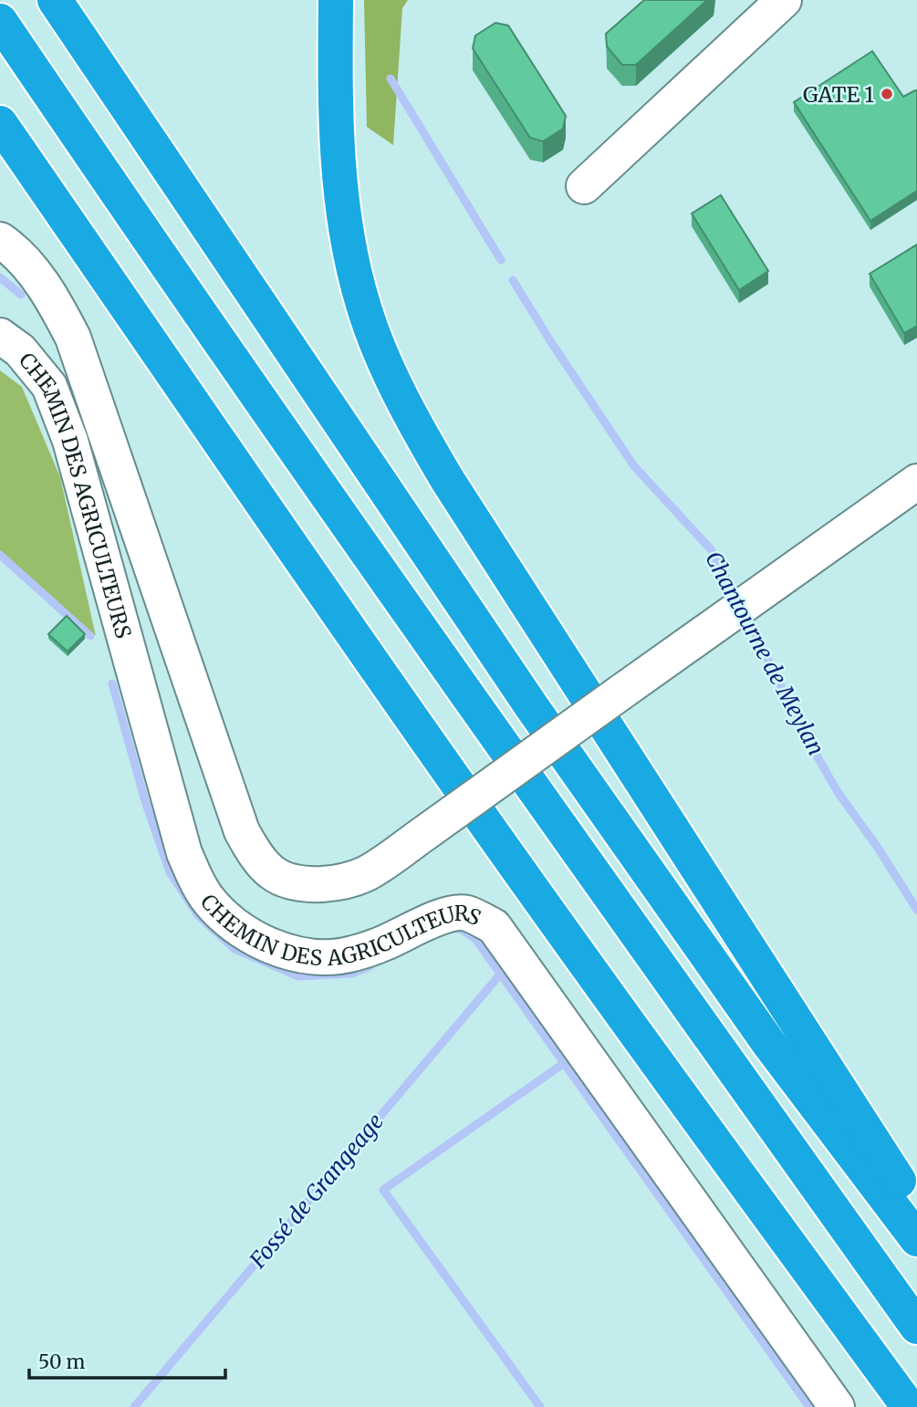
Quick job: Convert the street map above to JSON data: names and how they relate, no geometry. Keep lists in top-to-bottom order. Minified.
{"streets":{"street":["CHEMIN DES AGRICULTEURS"]},"water":["Chantourne de Meylan","Fossé de Grangeage"],"places":["GATE 1"],"scale_bar":"50 m"}
